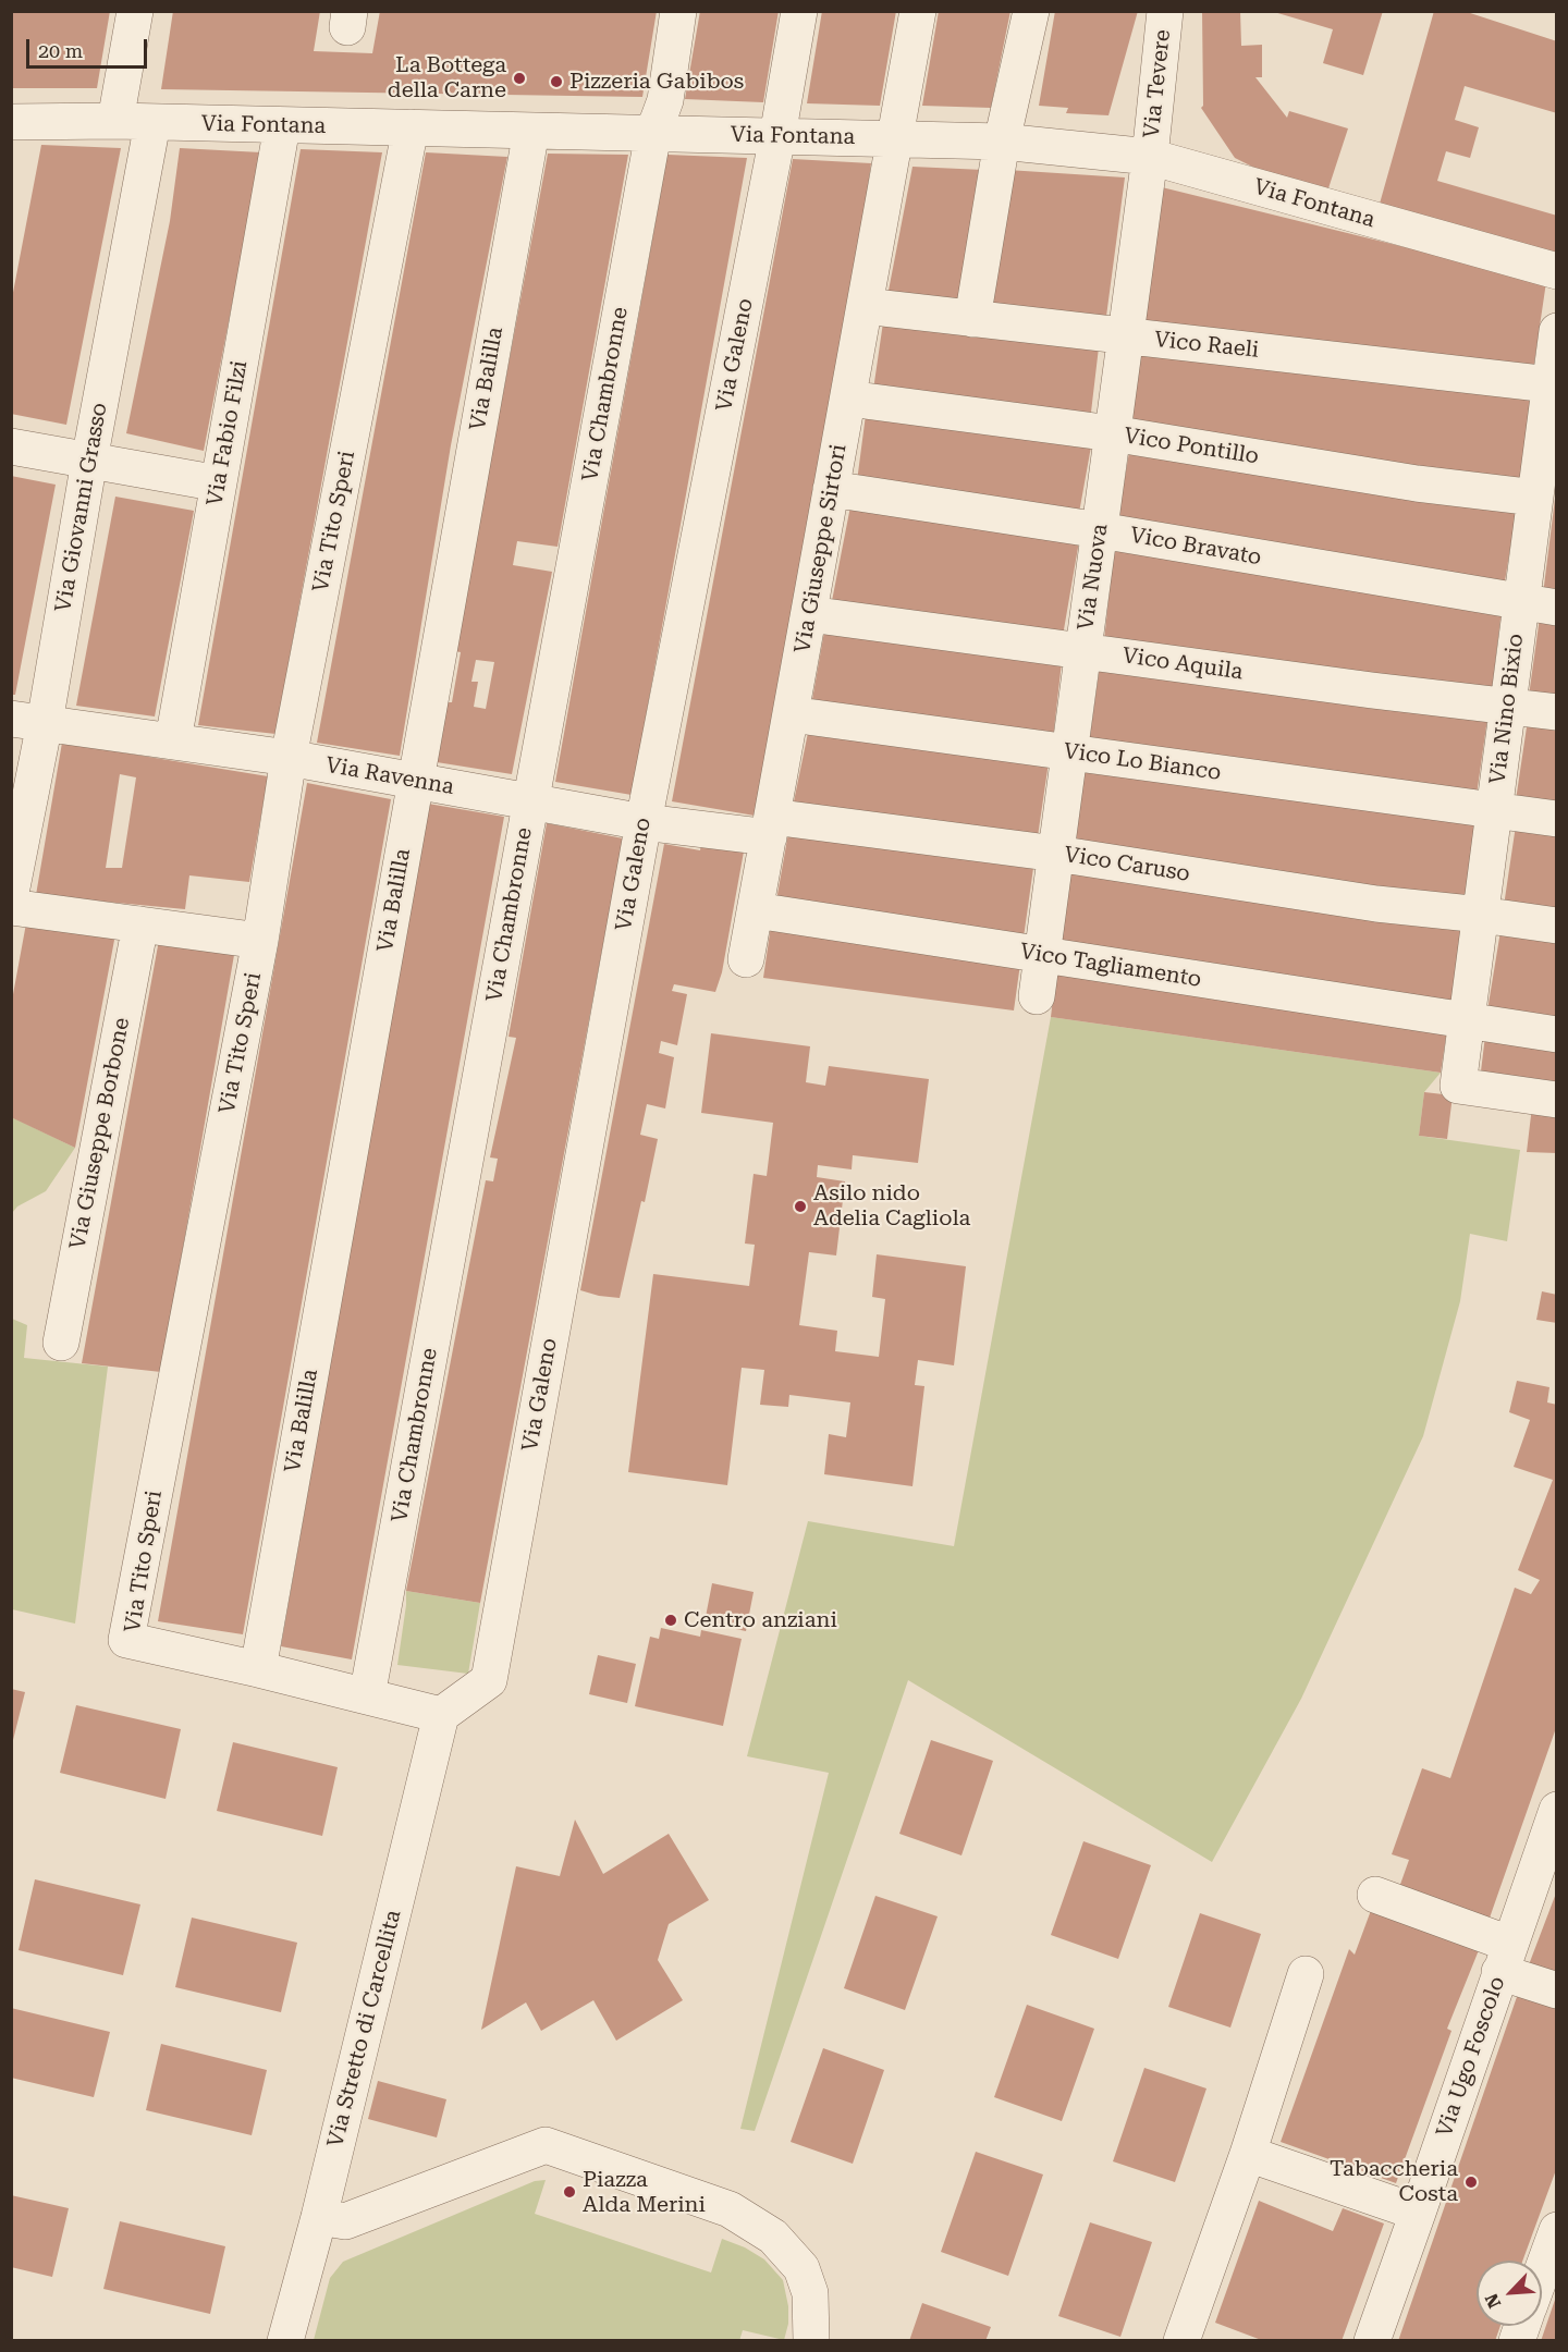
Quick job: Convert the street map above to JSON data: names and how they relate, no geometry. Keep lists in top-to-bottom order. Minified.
{"streets":{"street":["Via Tevere","Via Fontana","Vico Raeli","Via Galeno","Via Balilla","Via Chambronne","Via Fabio Filzi","Vico Pontillo","Via Giovanni Grasso","Via Tito Speri","Vico Bravato","Via Giuseppe Sirtori","Via Nuova","Vico Aquila","Via Nino Bixio","Vico Lo Bianco","Via Ravenna","Vico Caruso","Vico Tagliamento","Via Giuseppe Borbone","Via Stretto di Carcellita","Via Ugo Foscolo"]},"crossings":[["Via Tevere","Via Fontana"],["Via Tevere","Via Nuova"],["Via Fontana","Via Galeno"],["Via Fontana","Via Balilla"],["Via Fontana","Via Chambronne"],["Via Fontana","Via Fabio Filzi"],["Via Fontana","Via Giovanni Grasso"],["Via Fontana","Via Tito Speri"],["Via Fontana","Via Giuseppe Sirtori"],["Via Fontana","Via Nuova"],["Vico Raeli","Via Giuseppe Sirtori"],["Vico Raeli","Via Nuova"],["Vico Raeli","Via Nino Bixio"],["Via Galeno","Via Tito Speri"],["Via Galeno","Via Ravenna"],["Via Galeno","Via Stretto di Carcellita"],["Via Balilla","Via Tito Speri"],["Via Balilla","Via Ravenna"],["Via Chambronne","Via Tito Speri"],["Via Chambronne","Via Ravenna"],["Via Fabio Filzi","Via Ravenna"],["Vico Pontillo","Via Giuseppe Sirtori"],["Vico Pontillo","Via Nuova"],["Vico Pontillo","Via Nino Bixio"],["Via Giovanni Grasso","Via Ravenna"],["Via Tito Speri","Via Ravenna"],["Via Tito Speri","Via Stretto di Carcellita"],["Vico Bravato","Via Giuseppe Sirtori"],["Vico Bravato","Via Nuova"],["Vico Bravato","Via Nino Bixio"],["Via Giuseppe Sirtori","Vico Aquila"],["Via Giuseppe Sirtori","Vico Lo Bianco"],["Via Giuseppe Sirtori","Via Ravenna"],["Via Giuseppe Sirtori","Vico Caruso"],["Via Giuseppe Sirtori","Vico Tagliamento"],["Via Nuova","Vico Aquila"],["Via Nuova","Vico Lo Bianco"],["Via Nuova","Vico Caruso"],["Via Nuova","Vico Tagliamento"],["Vico Aquila","Via Nino Bixio"],["Via Nino Bixio","Vico Lo Bianco"],["Via Nino Bixio","Vico Caruso"],["Via Nino Bixio","Vico Tagliamento"],["Via Ravenna","Vico Caruso"]],"places":["La Bottega della Carne","Pizzeria Gabibos","Asilo nido Adelia Cagliola","Centro anziani","Tabaccheria Costa","Piazza Alda Merini"],"scale_bar":"20 m","north":"bottom left"}
